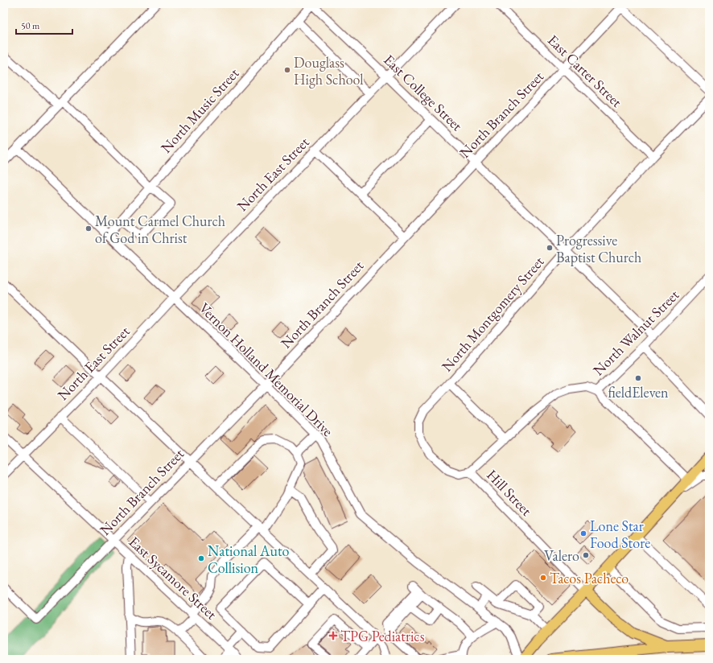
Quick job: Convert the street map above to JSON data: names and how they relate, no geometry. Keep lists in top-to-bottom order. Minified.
{"streets":{"street":["East Carter Street","East College Street","North Music Street","North Branch Street","North East Street","North Montgomery Street","North Walnut Street","Vernon Holland Memorial Drive","Hill Street","East Sycamore Street"]},"crossings":[["East Carter Street","North Branch Street"],["East Carter Street","North Montgomery Street"],["East College Street","North Music Street"],["East College Street","North Branch Street"],["East College Street","North East Street"],["East College Street","North Montgomery Street"],["East College Street","North Walnut Street"],["North Music Street","Vernon Holland Memorial Drive"],["North Branch Street","Vernon Holland Memorial Drive"],["North Branch Street","East Sycamore Street"],["North East Street","Vernon Holland Memorial Drive"],["North East Street","East Sycamore Street"],["North Montgomery Street","Hill Street"],["North Walnut Street","Hill Street"]],"places":{"other":["Douglass High School","Mount Carmel Church of God in Christ","Progressive Baptist Church","fieldEleven","Lone Star Food Store","Valero","National Auto Collision","Tacos Pacheco"],"health":["TPG Pediatrics"]},"scale_bar":"50 m"}
